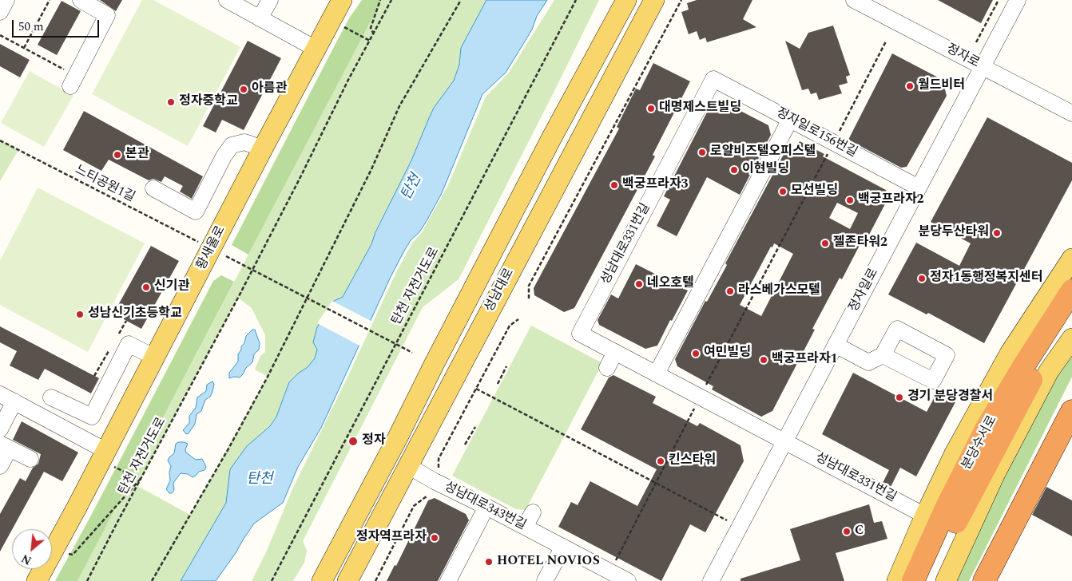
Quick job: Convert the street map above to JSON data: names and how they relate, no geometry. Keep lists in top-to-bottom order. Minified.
{"streets":{"highway":["분당수서로"],"main road":["황새울로","성남대로"],"street":["정자로","정자일로156번길","성남대로331번길","정자일로","성남대로343번길"],"path":["느티공원1길","탄천 자전거도로"]},"crossings":[["정자로","정자일로"],["정자일로156번길","성남대로331번길"],["정자일로156번길","정자일로"],["성남대로331번길","정자일로"],["성남대로","성남대로343번길"]],"water":["탄천"],"places":["월드비터","아름관","정자중학교","대명제스트빌딩","로얄비즈텔오피스텔","본관","이현빌딩","백궁프라자3","모선빌딩","백궁프라자2","분당두산타워","젤존타워2","정자1동행정복지센터","네오호텔","신기관","라스베가스모텔","성남신기초등학교","여민빌딩","백궁프라자1","경기 분당경찰서","정자","킨스타워","C","정자역프라자","HOTEL NOVIOS"],"scale_bar":"50 m","north":"bottom left"}
